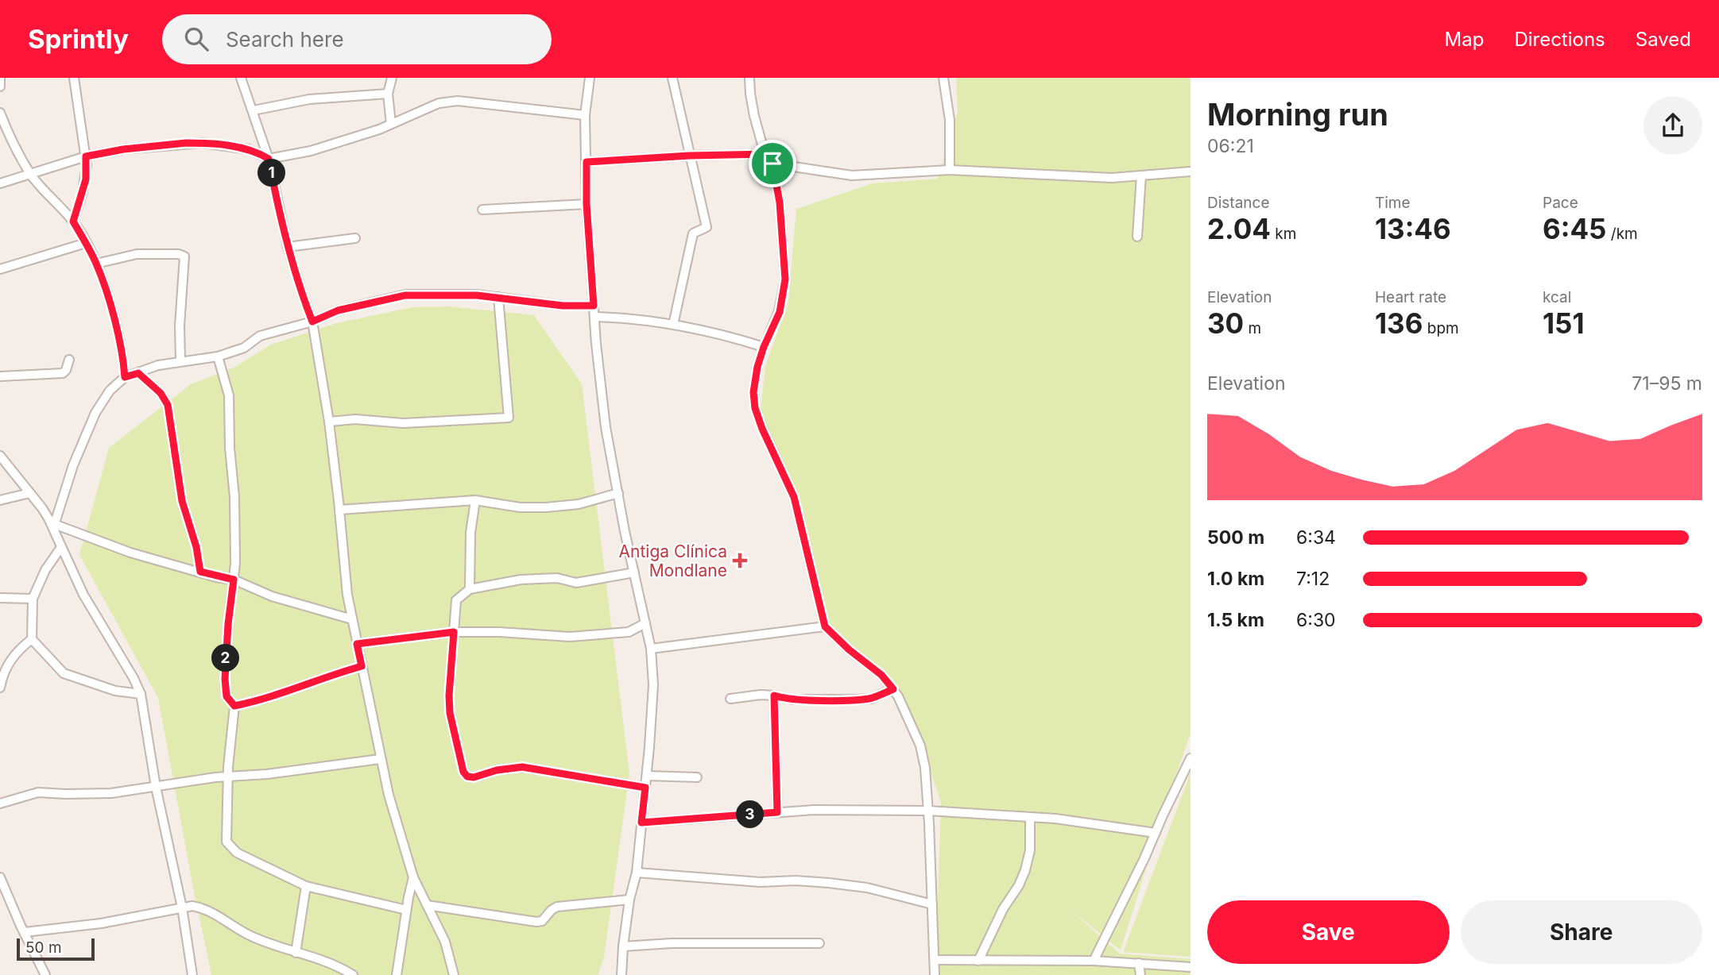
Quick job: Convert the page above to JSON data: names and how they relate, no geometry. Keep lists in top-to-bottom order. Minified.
{"places":{"health":["Antiga Clínica Mondlane"]},"scale_bar":"50 m","page":{"header":"Sprintly","search":"Search here","nav":["Map","Directions","Saved"],"heading":["Morning run","06:21"],"pins":["1","2","3"],"stats":[["Distance","2.04 km"],["Time","13:46"],["Pace","6:45 /km"],["Elevation","30 m"],["Heart rate","136 bpm"],["kcal","151"]],"chart":["Elevation","71–95 m"],"list":[{"name":"500 m","note":"6:34"},{"name":"1.0 km","note":"7:12"},{"name":"1.5 km","note":"6:30"}],"buttons":["Save","Share"],"scale":"50 m"}}
